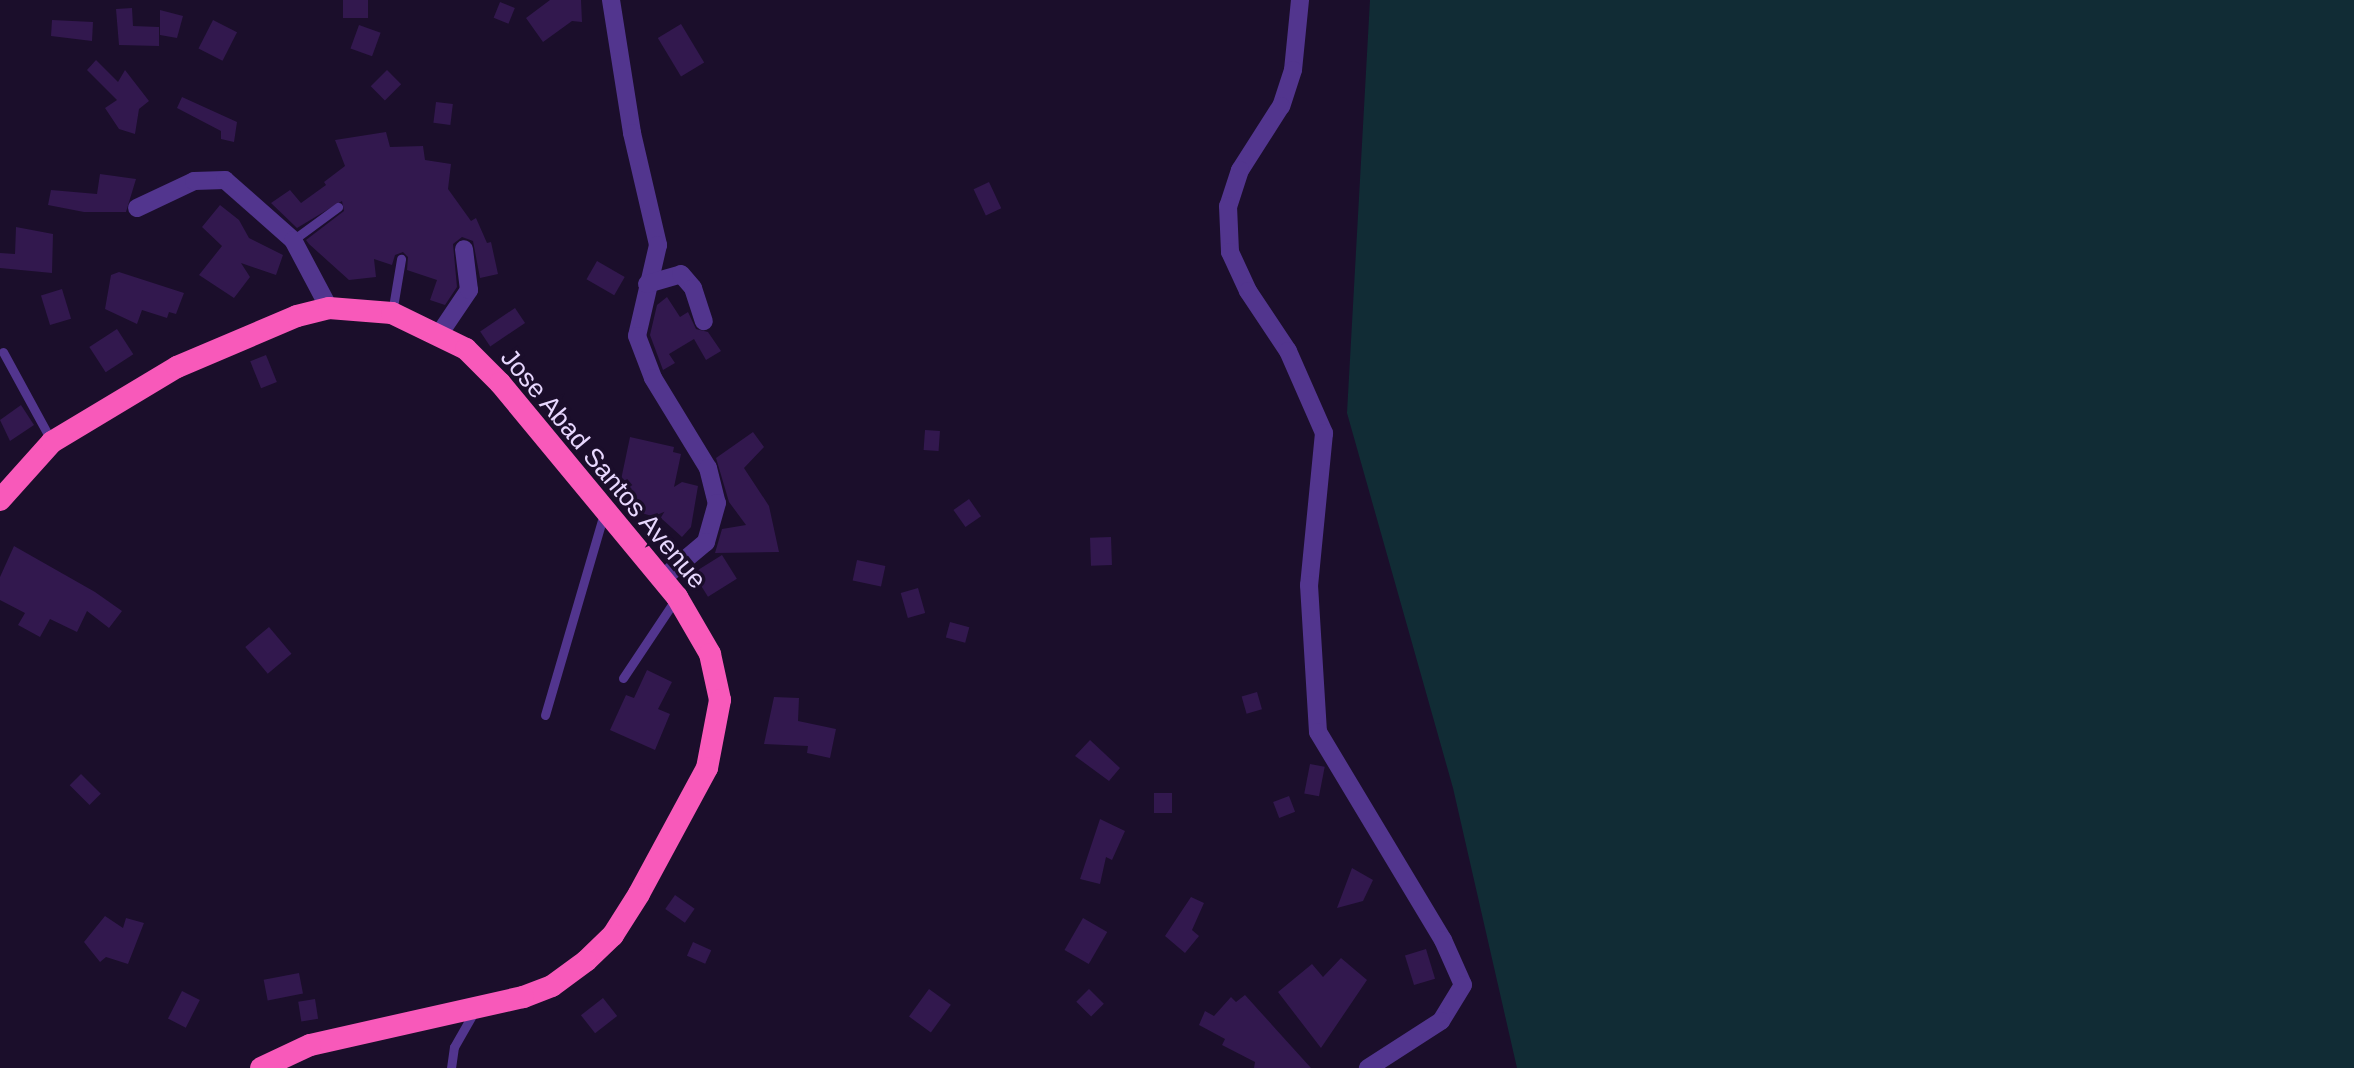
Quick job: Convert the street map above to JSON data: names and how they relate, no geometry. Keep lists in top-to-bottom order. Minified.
{"streets":{"highway":["Jose Abad Santos Avenue"]}}
